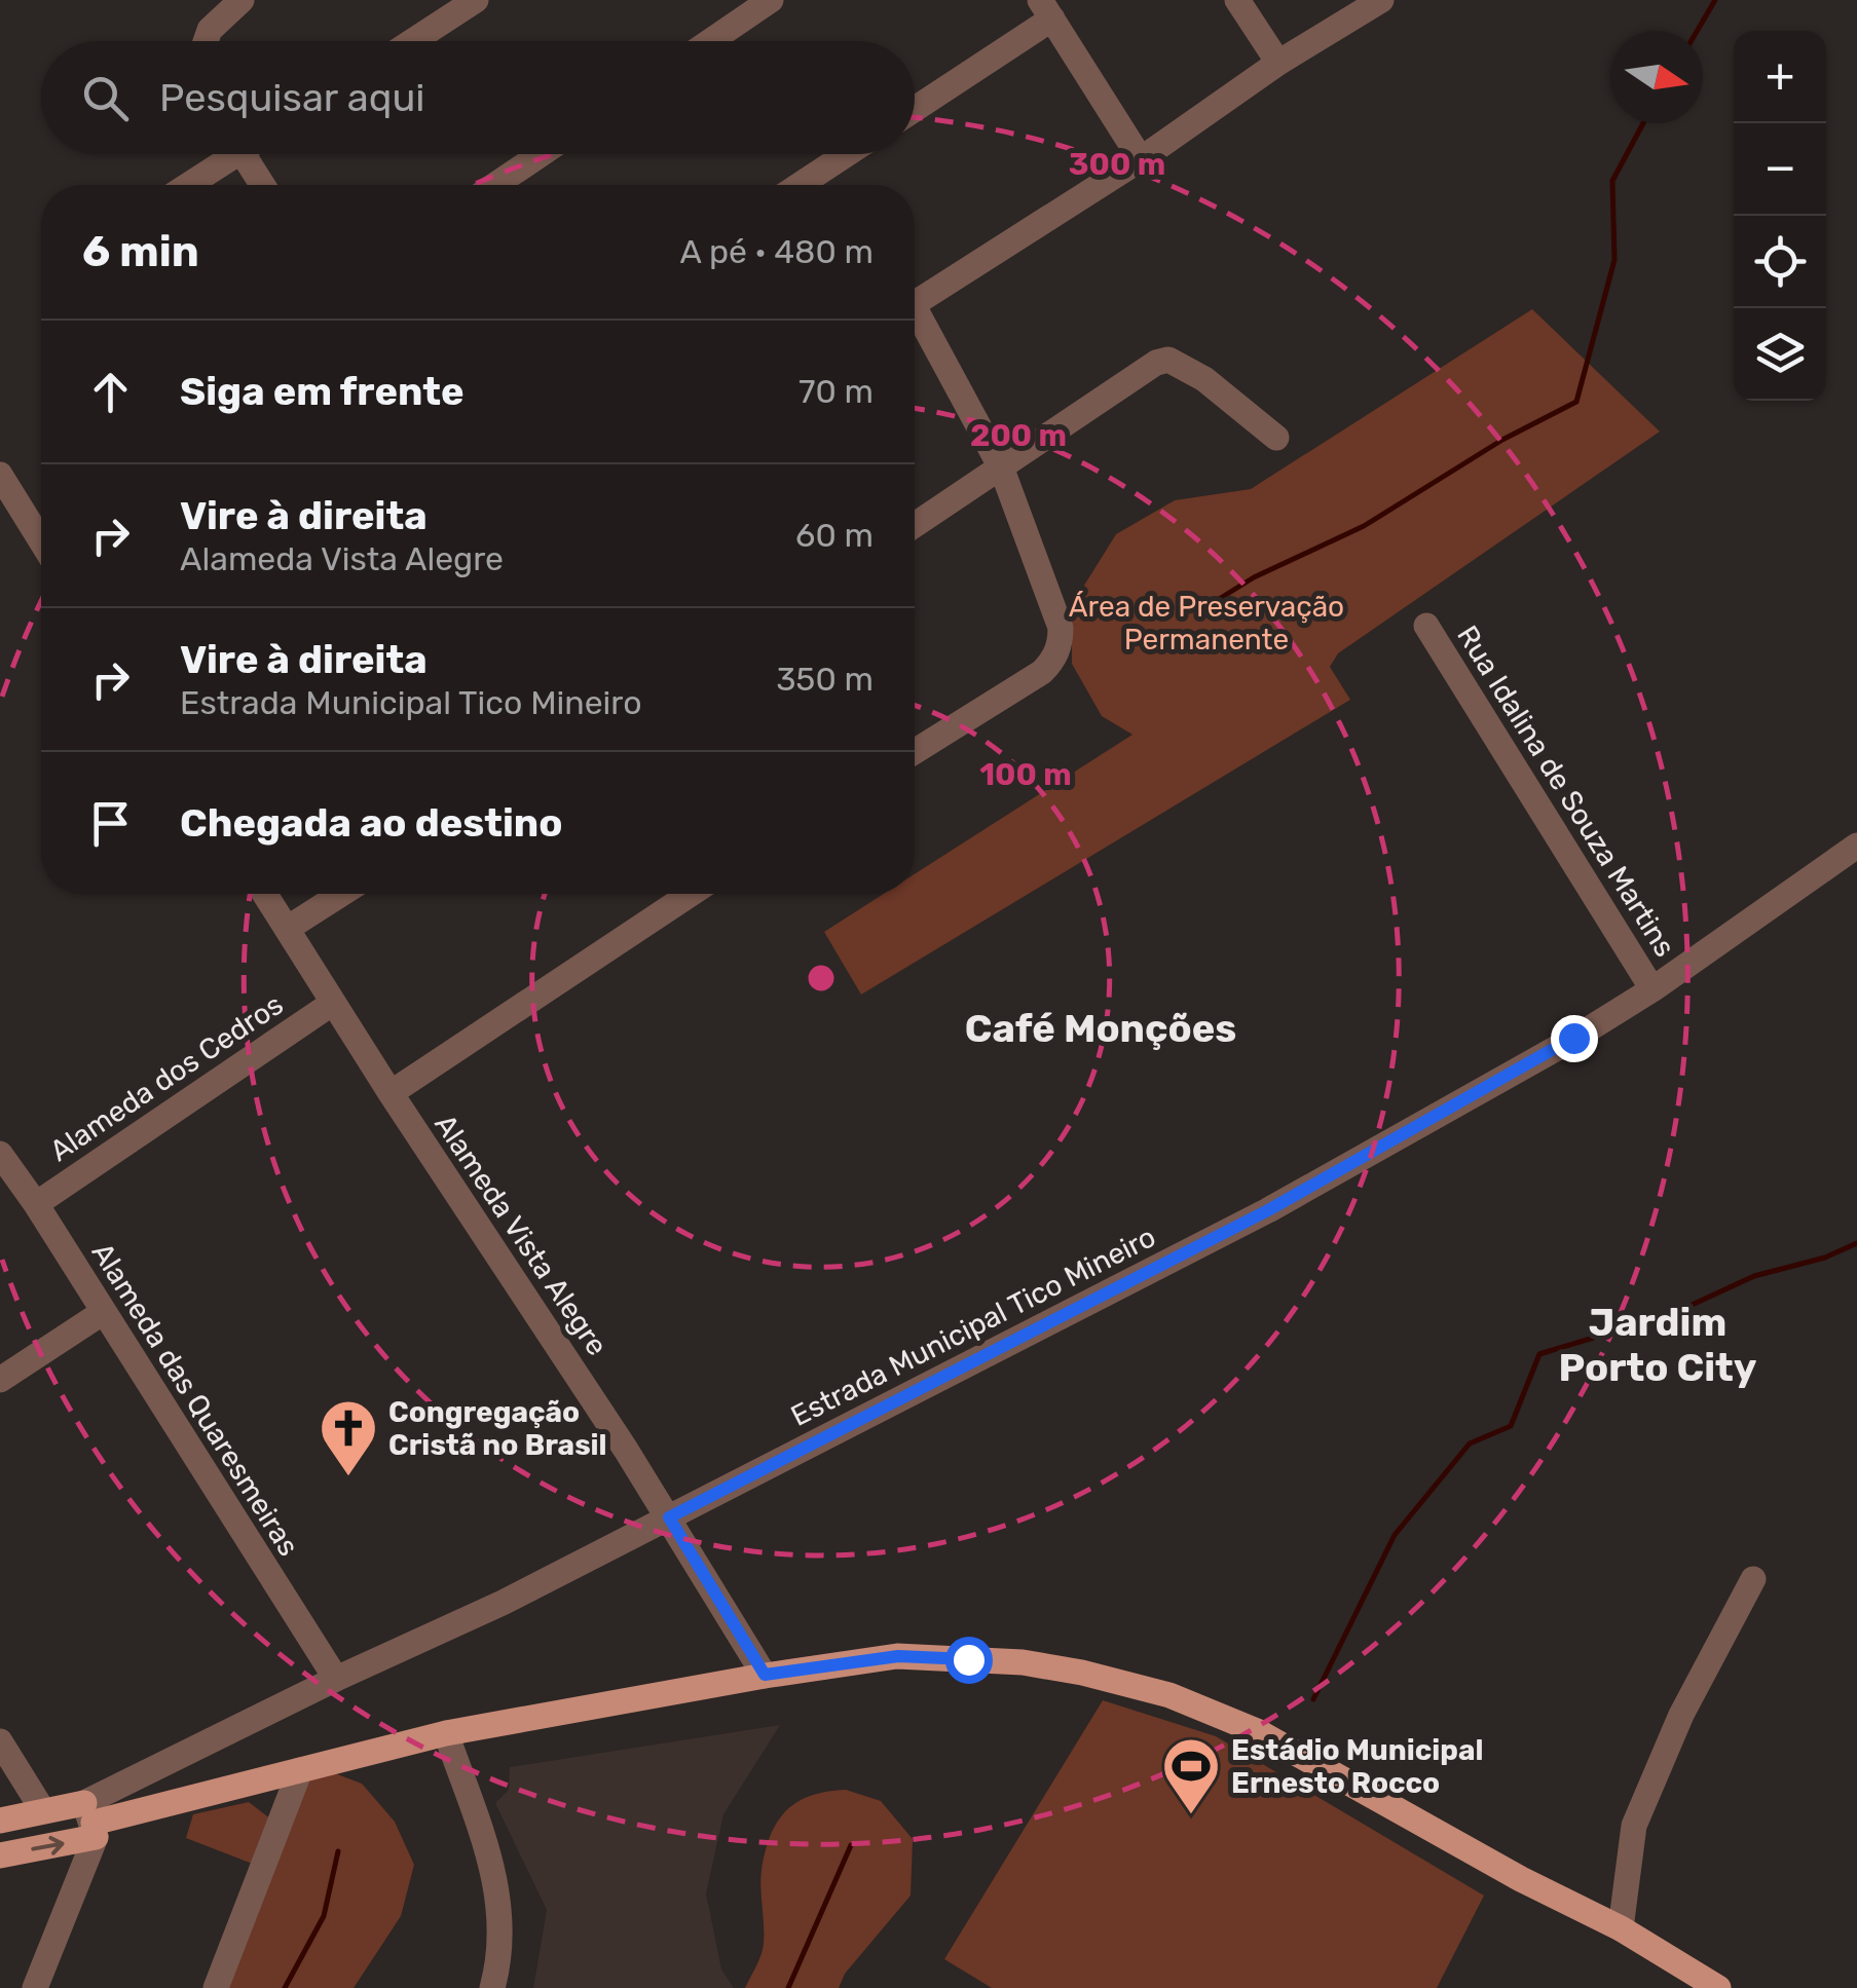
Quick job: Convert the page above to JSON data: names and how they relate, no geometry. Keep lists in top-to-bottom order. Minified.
{"streets":{"street":["Rua Idalina de Souza Martins","Alameda dos Cedros","Alameda Vista Alegre","Estrada Municipal Tico Mineiro","Alameda das Quaresmeiras"]},"crossings":[["Rua Idalina de Souza Martins","Estrada Municipal Tico Mineiro"],["Alameda dos Cedros","Alameda Vista Alegre"],["Alameda dos Cedros","Alameda das Quaresmeiras"],["Alameda Vista Alegre","Estrada Municipal Tico Mineiro"],["Estrada Municipal Tico Mineiro","Alameda das Quaresmeiras"]],"districts":["Café Monções","Jardim Porto City"],"parks":["Área de Preservação Permanente"],"places":{"church":["Congregação Cristã no Brasil"],"sports":["Estádio Municipal Ernesto Rocco"]},"north":"right","page":{"map_buttons":["+","−"],"search":"Pesquisar aqui","heading":["6 min","A pé · 480 m"],"list":[["Siga em frente","70 m"],["Vire à direita","Alameda Vista Alegre","60 m"],["Vire à direita","Estrada Municipal Tico Mineiro","350 m"],"Chegada ao destino"]},"rings":["300 m","200 m","100 m"]}
